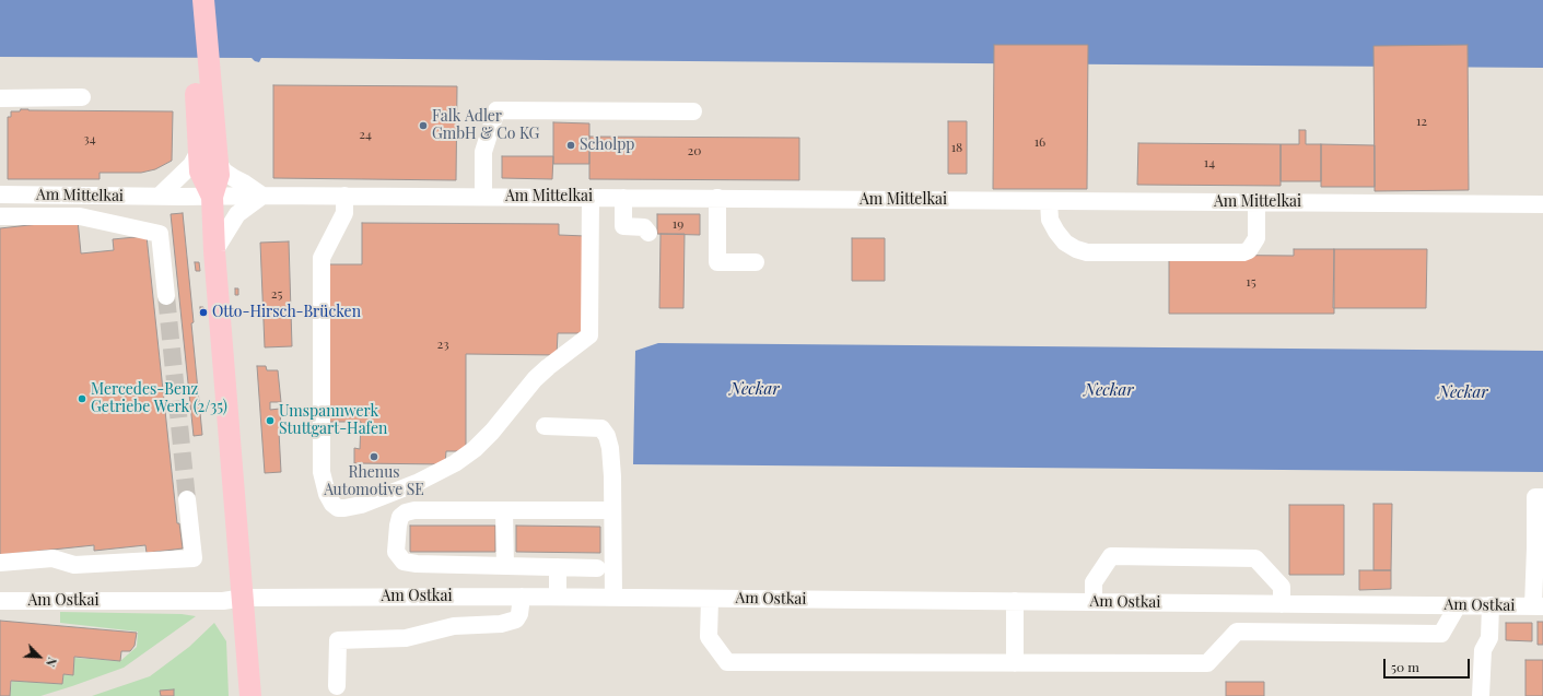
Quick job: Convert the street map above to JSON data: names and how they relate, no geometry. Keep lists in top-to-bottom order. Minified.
{"streets":{"street":["Am Mittelkai","Am Ostkai"]},"water":["Neckar"],"places":["Falk Adler GmbH & Co KG","Scholpp","Otto-Hirsch-Brücken","Mercedes-Benz Getriebe Werk (2/35)","Umspannwerk Stuttgart-Hafen","Rhenus Automotive SE"],"house_numbers":["12","24","34","16","18","20","14","19","15","25","23"],"scale_bar":"50 m","north":"bottom right"}
